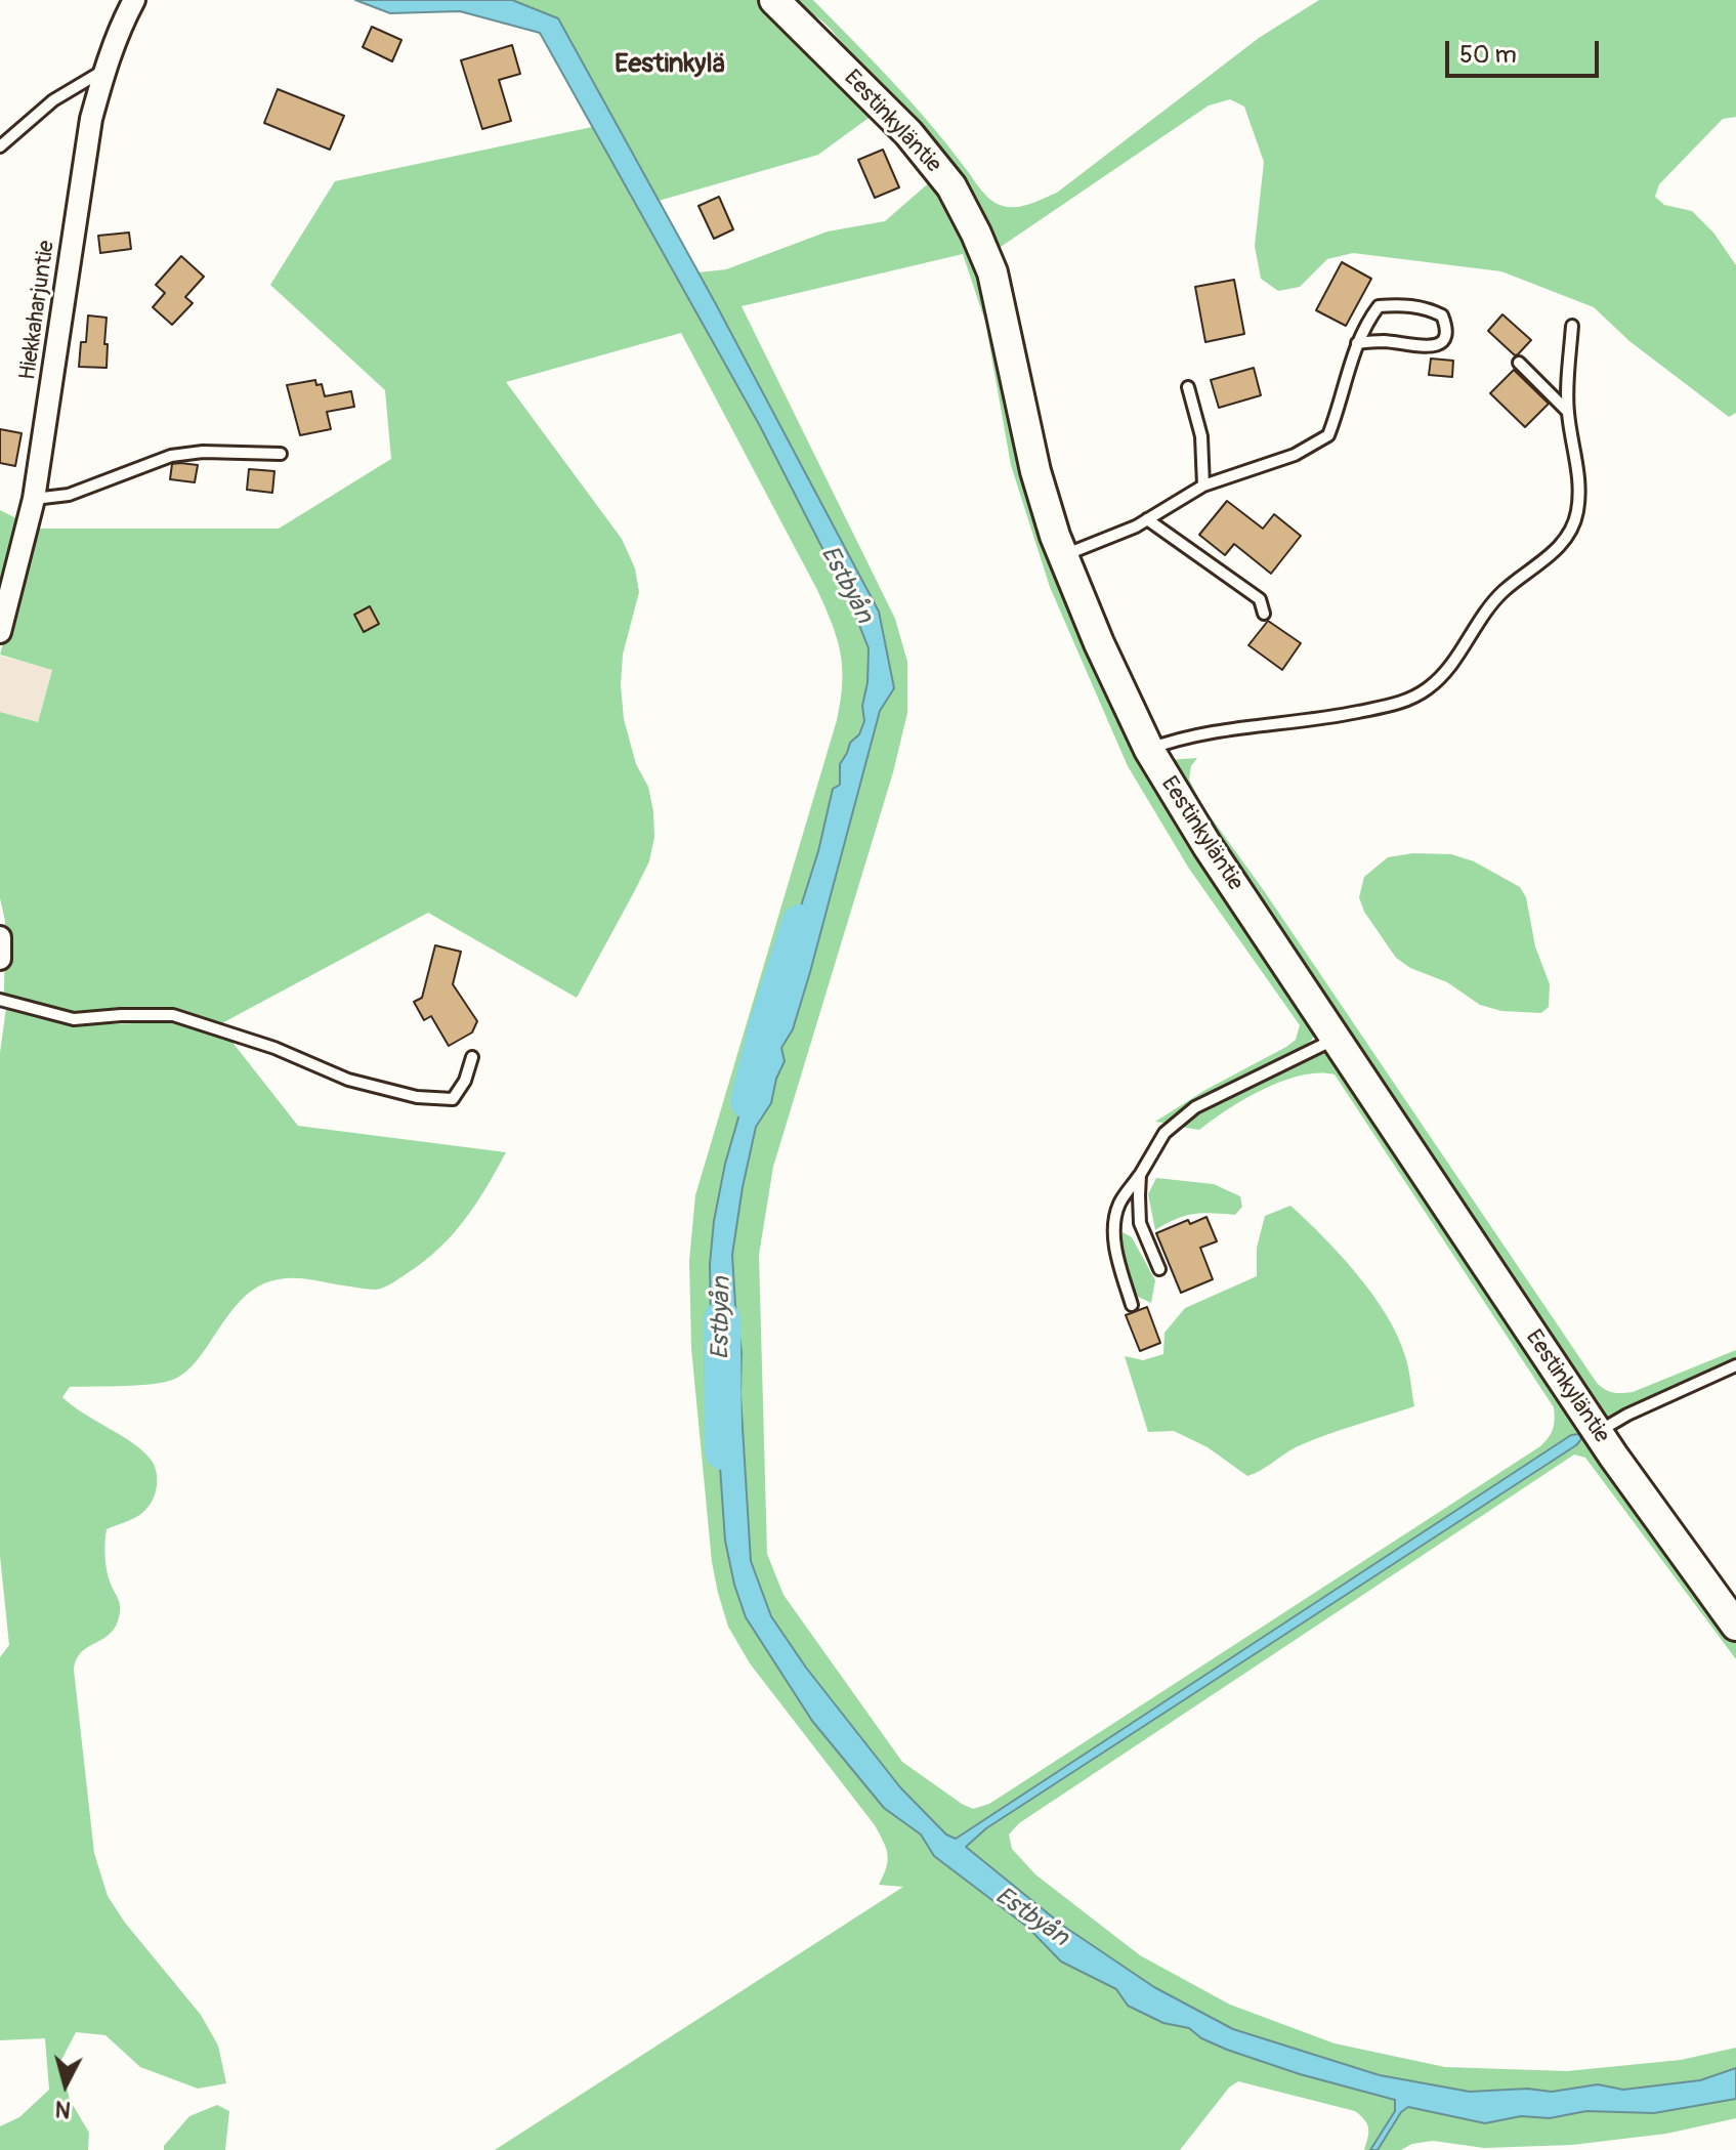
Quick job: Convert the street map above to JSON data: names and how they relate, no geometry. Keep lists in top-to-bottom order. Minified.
{"streets":{"street":["Eestinkyläntie","Hiekkaharjuntie"]},"districts":["Eestinkylä"],"water":["Estbyån"],"scale_bar":"50 m","north":"bottom"}
